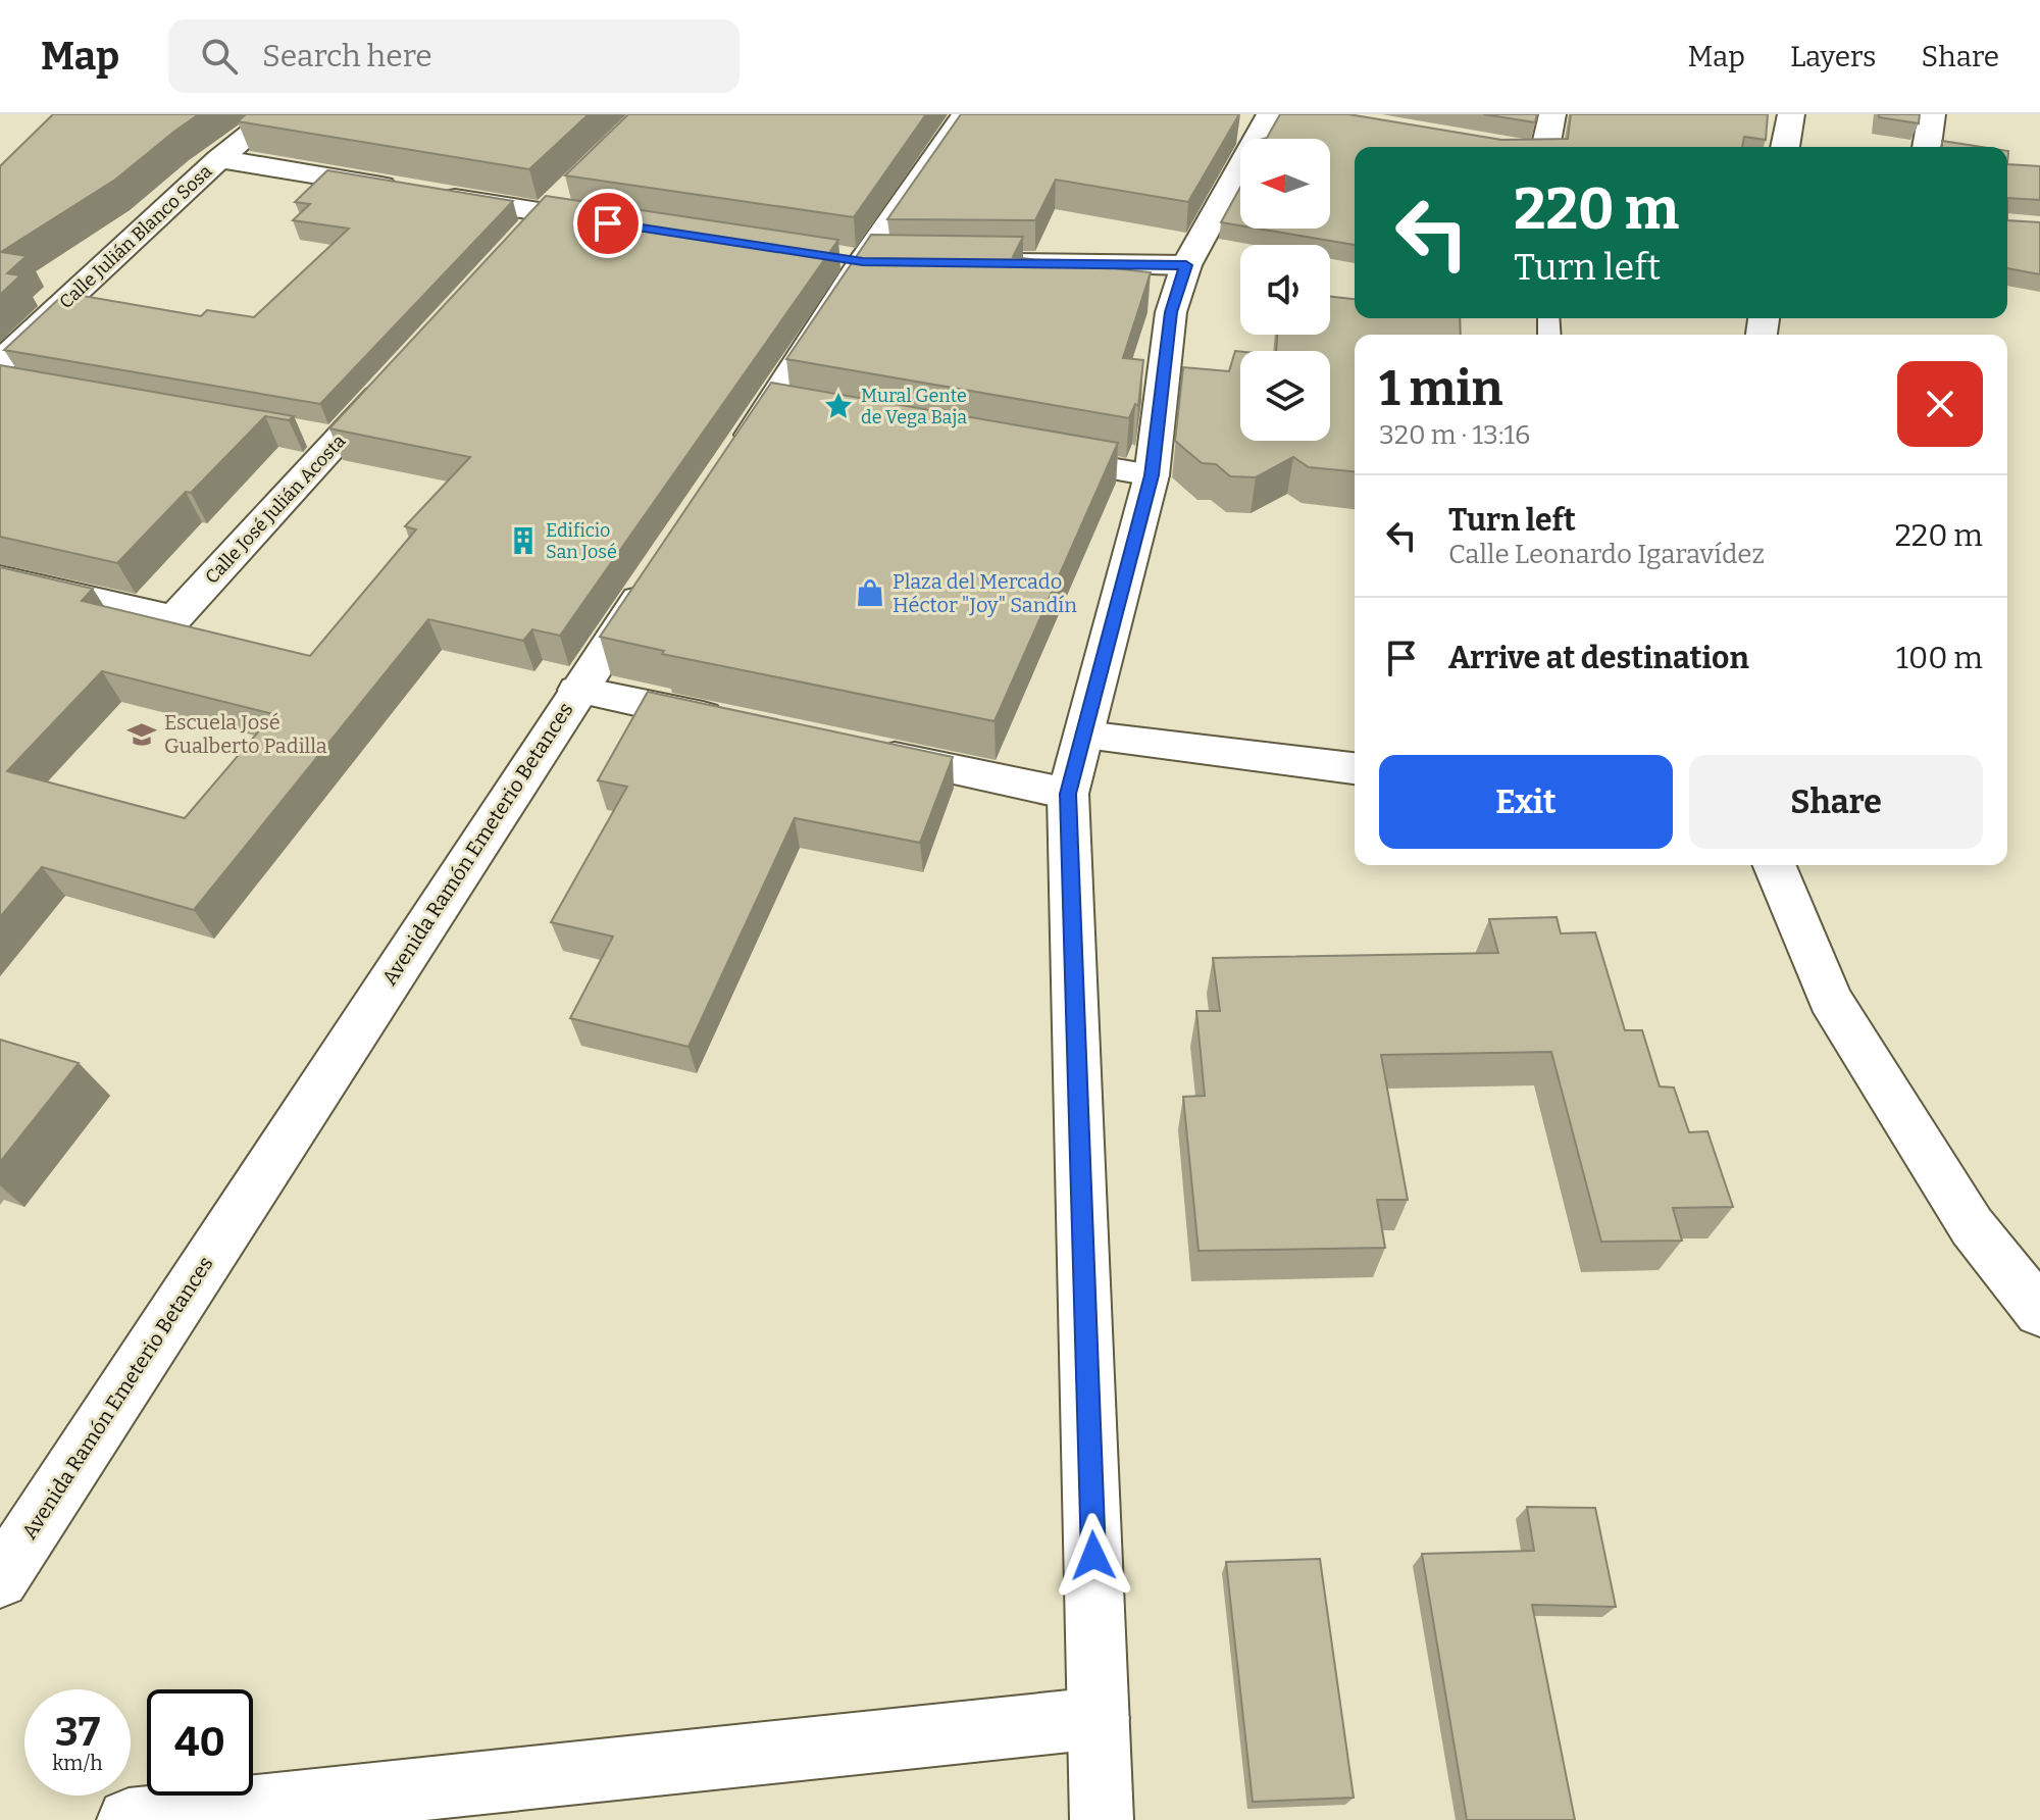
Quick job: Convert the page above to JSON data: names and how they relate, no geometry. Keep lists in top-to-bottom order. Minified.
{"streets":{"street":["Calle Julián Blanco Sosa","Calle José Julián Acosta","Avenida Ramón Emeterio Betances"]},"places":{"place":["Mural Gente de Vega Baja"],"building":["Edificio San José"],"shop":["Plaza del Mercado Héctor \"Joy\" Sandín"],"school or university":["Escuela José Gualberto Padilla"]},"north":"left","page":{"header":"Map","search":"Search here","nav":["Map","Layers","Share"],"turn":["220 m","Turn left"],"heading":["1 min","320 m · 13:16"],"list":[{"name":"Turn left","note":"Calle Leonardo Igaravídez","value":"220 m"},{"name":"Arrive at destination","value":"100 m"}],"buttons":["Exit","Share"],"speed":"37 km/h","limit":"40"}}
